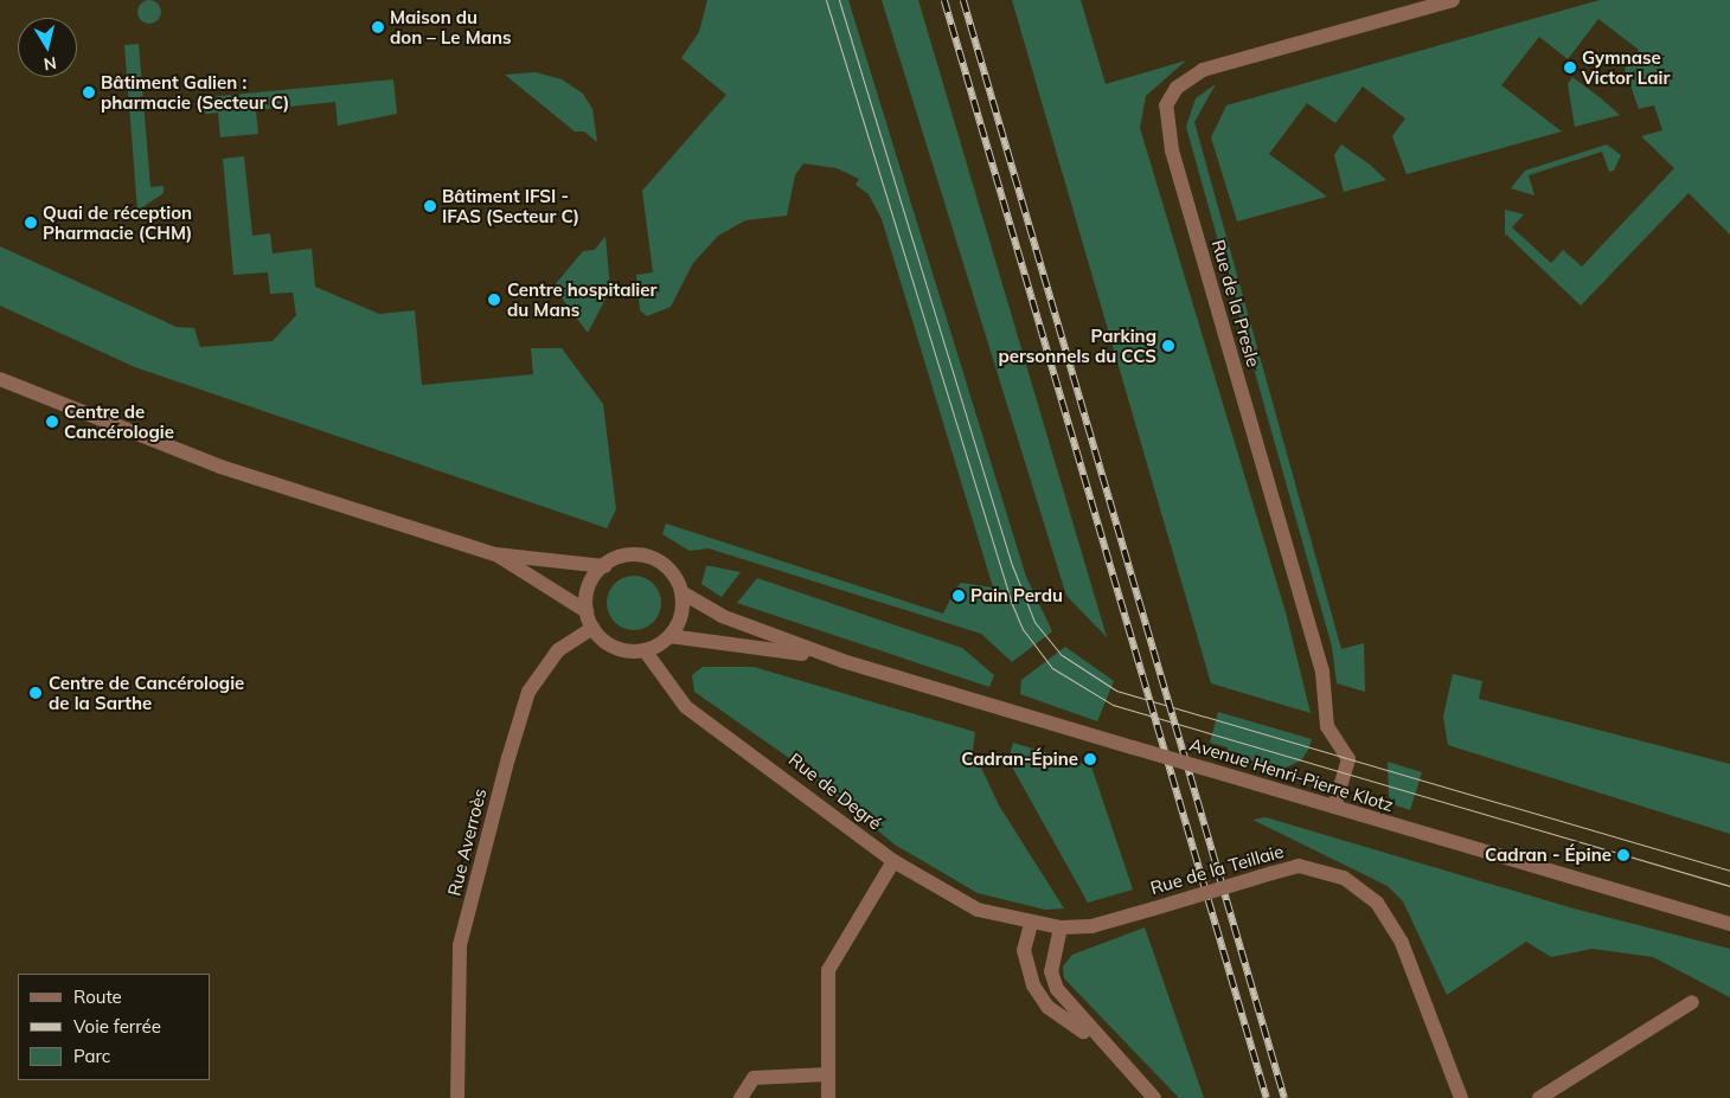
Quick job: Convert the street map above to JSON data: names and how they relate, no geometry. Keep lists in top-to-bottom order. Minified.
{"streets":{"street":["Rue de la Presle","Avenue Henri-Pierre Klotz","Rue de Degré","Rue Averroès","Rue de la Teillaie"]},"crossings":[["Rue de la Presle","Avenue Henri-Pierre Klotz"],["Avenue Henri-Pierre Klotz","Rue de Degré"],["Avenue Henri-Pierre Klotz","Rue Averroès"],["Rue de Degré","Rue Averroès"],["Rue de Degré","Rue de la Teillaie"]],"places":["Maison du don – Le Mans","Gymnase Victor Lair","Bâtiment Galien : pharmacie (Secteur C)","Bâtiment IFSI - IFAS (Secteur C)","Quai de réception Pharmacie (CHM)","Centre hospitalier du Mans","Parking personnels du CCS","Centre de Cancérologie","Pain Perdu","Centre de Cancérologie de la Sarthe","Cadran-Épine","Cadran - Épine"],"legend":["Route","Voie ferrée","Parc"],"north":"bottom"}
